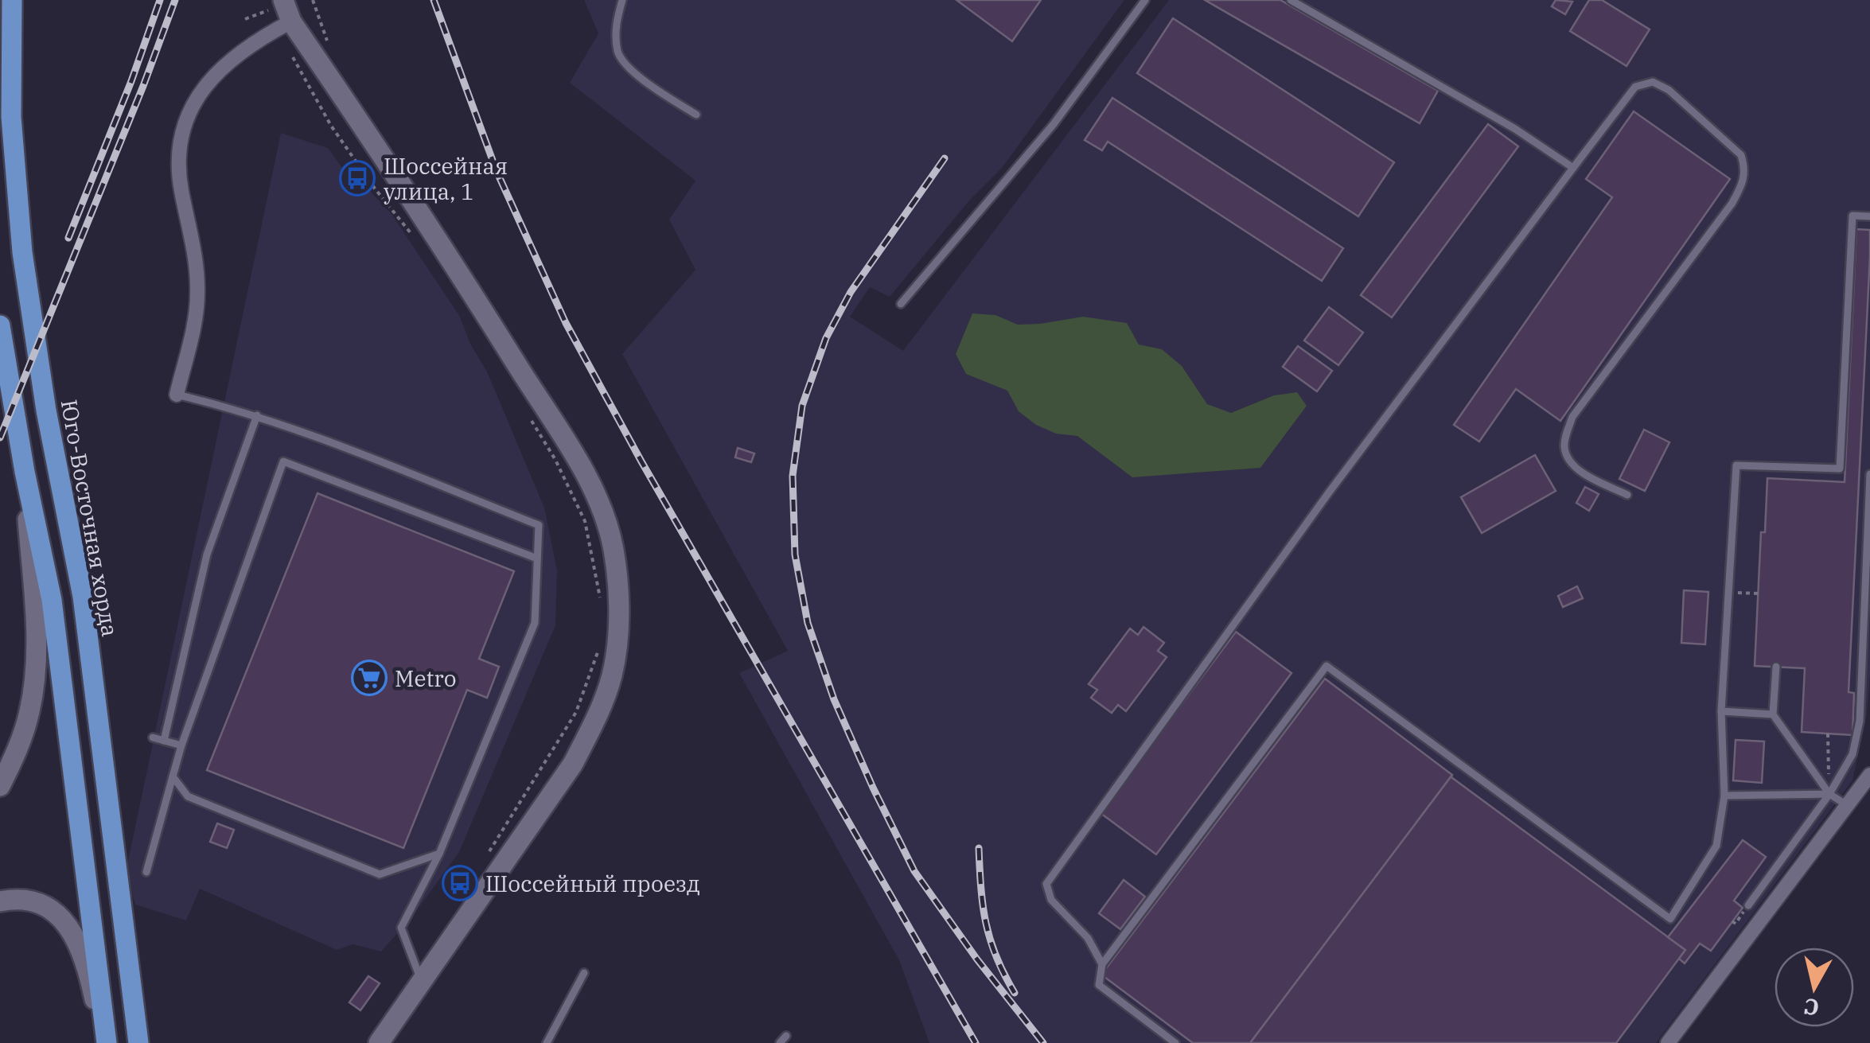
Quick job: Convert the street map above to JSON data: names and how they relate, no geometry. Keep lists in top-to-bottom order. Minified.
{"streets":{"main road":["Юго-Восточная хорда"]},"places":{"bus stop":["Шоссейная улица, 1","Шоссейный проезд"],"supermarket":["Metro"]},"north":"bottom"}
